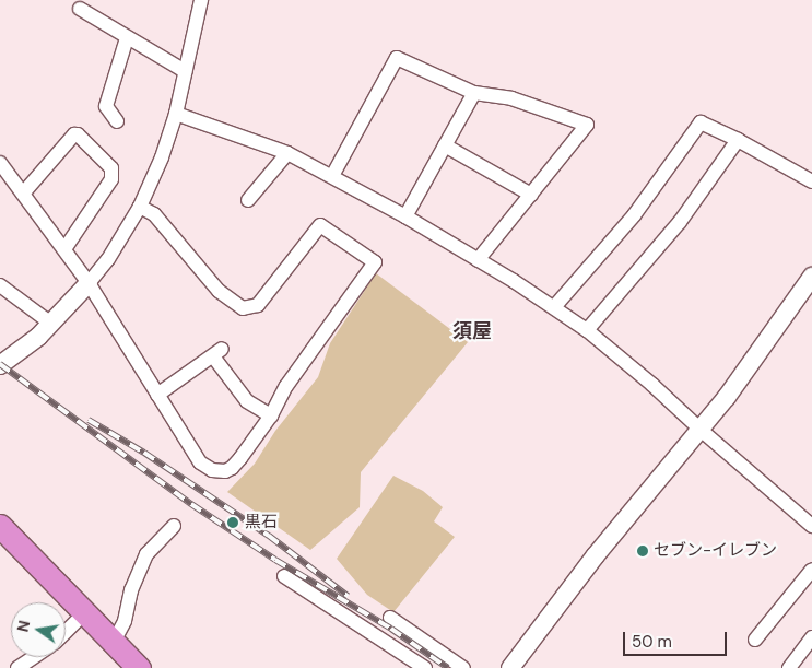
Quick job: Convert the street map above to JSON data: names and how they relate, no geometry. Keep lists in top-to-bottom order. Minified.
{"districts":["須屋"],"places":["黒石","セブン-イレブン"],"scale_bar":"50 m","north":"left"}
